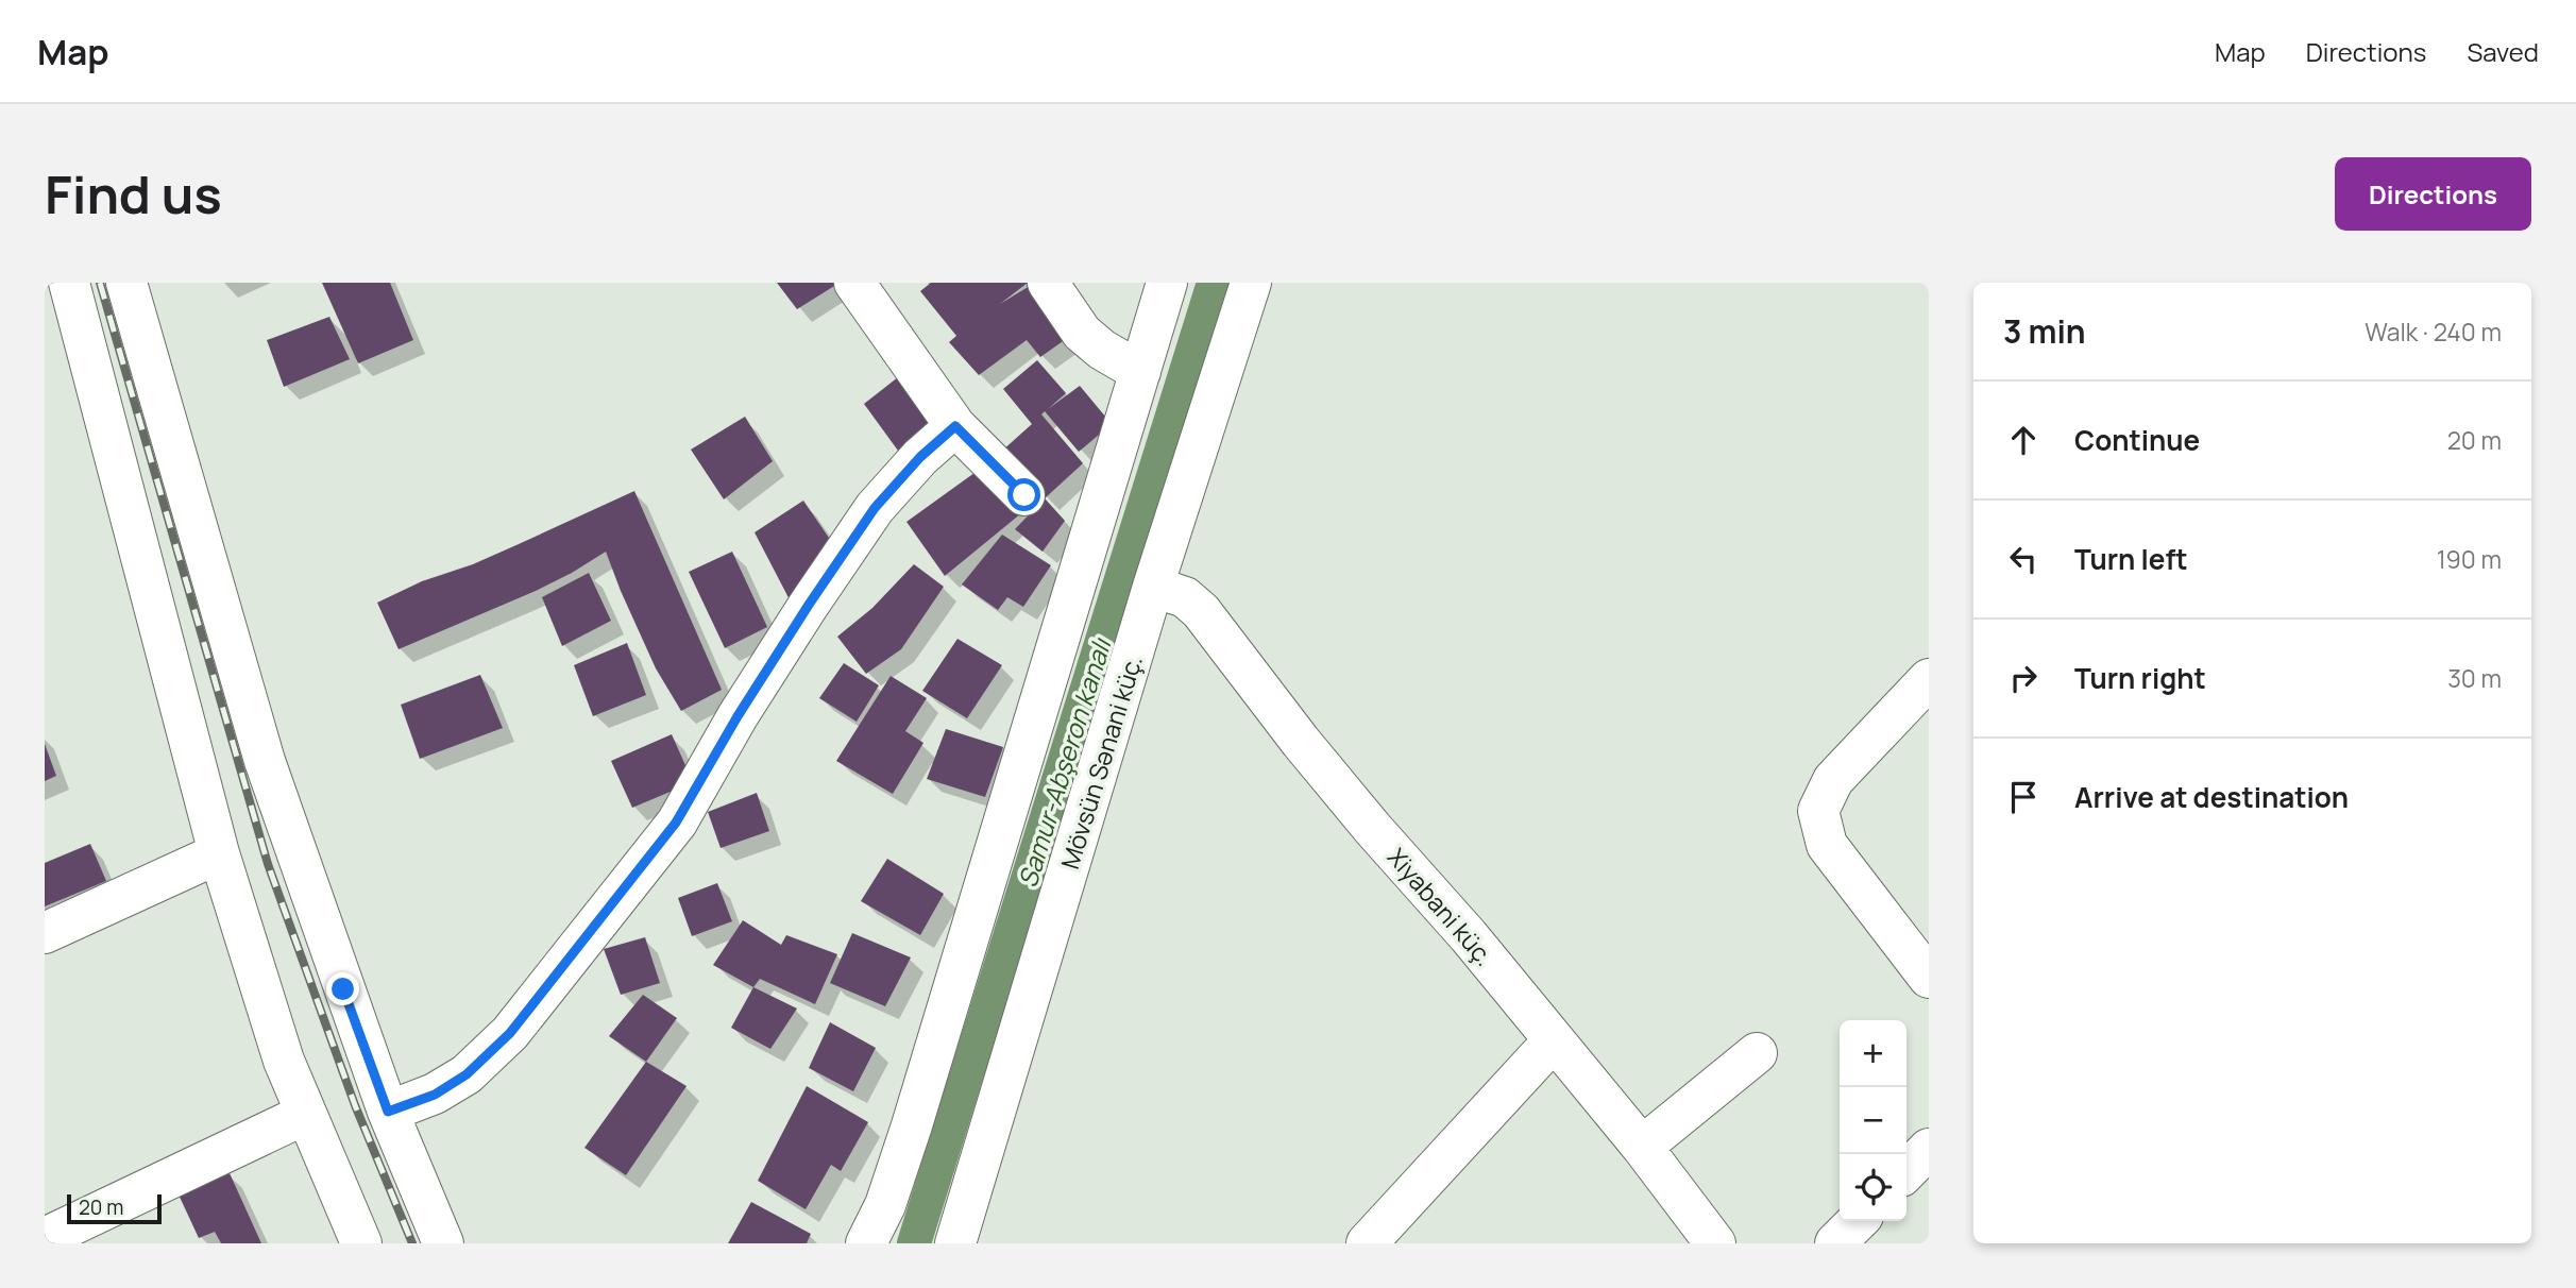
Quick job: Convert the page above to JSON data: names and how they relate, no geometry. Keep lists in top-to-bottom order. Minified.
{"streets":{"street":["Mövsün Sənani küç.","Xiyabani küç."]},"crossings":[["Mövsün Sənani küç.","Xiyabani küç."]],"water":["Samur-Abşeron kanalı"],"scale_bar":"20 m","page":{"header":"Map","nav":["Map","Directions","Saved"],"buttons":"Directions","title":"Find us","heading":["3 min","Walk · 240 m"],"list":[["Continue","20 m"],["Turn left","190 m"],["Turn right","30 m"],"Arrive at destination"],"map_buttons":["+","−"],"scale":"20 m"}}
